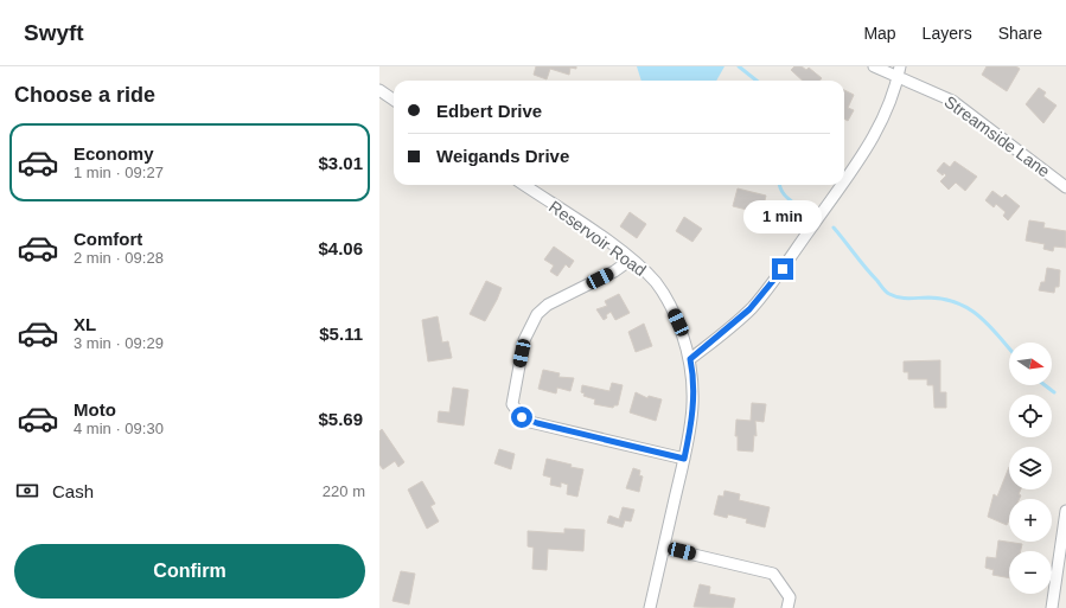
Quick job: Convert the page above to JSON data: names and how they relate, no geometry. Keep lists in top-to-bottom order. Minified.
{"streets":{"street":["Streamside Lane","Reservoir Road"]},"north":"right","page":{"header":"Swyft","nav":["Map","Layers","Share"],"heading":"Choose a ride","banner":["Edbert Drive","Weigands Drive"],"list":[{"name":"Economy","note":"1 min · 09:27","value":"$3.01"},{"name":"Comfort","note":"2 min · 09:28","value":"$4.06"},{"name":"XL","note":"3 min · 09:29","value":"$5.11"},{"name":"Moto","note":"4 min · 09:30","value":"$5.69"}],"bubble":"1 min","map_buttons":["+","−"],"pay":["Cash","220 m"],"buttons":"Confirm"}}
